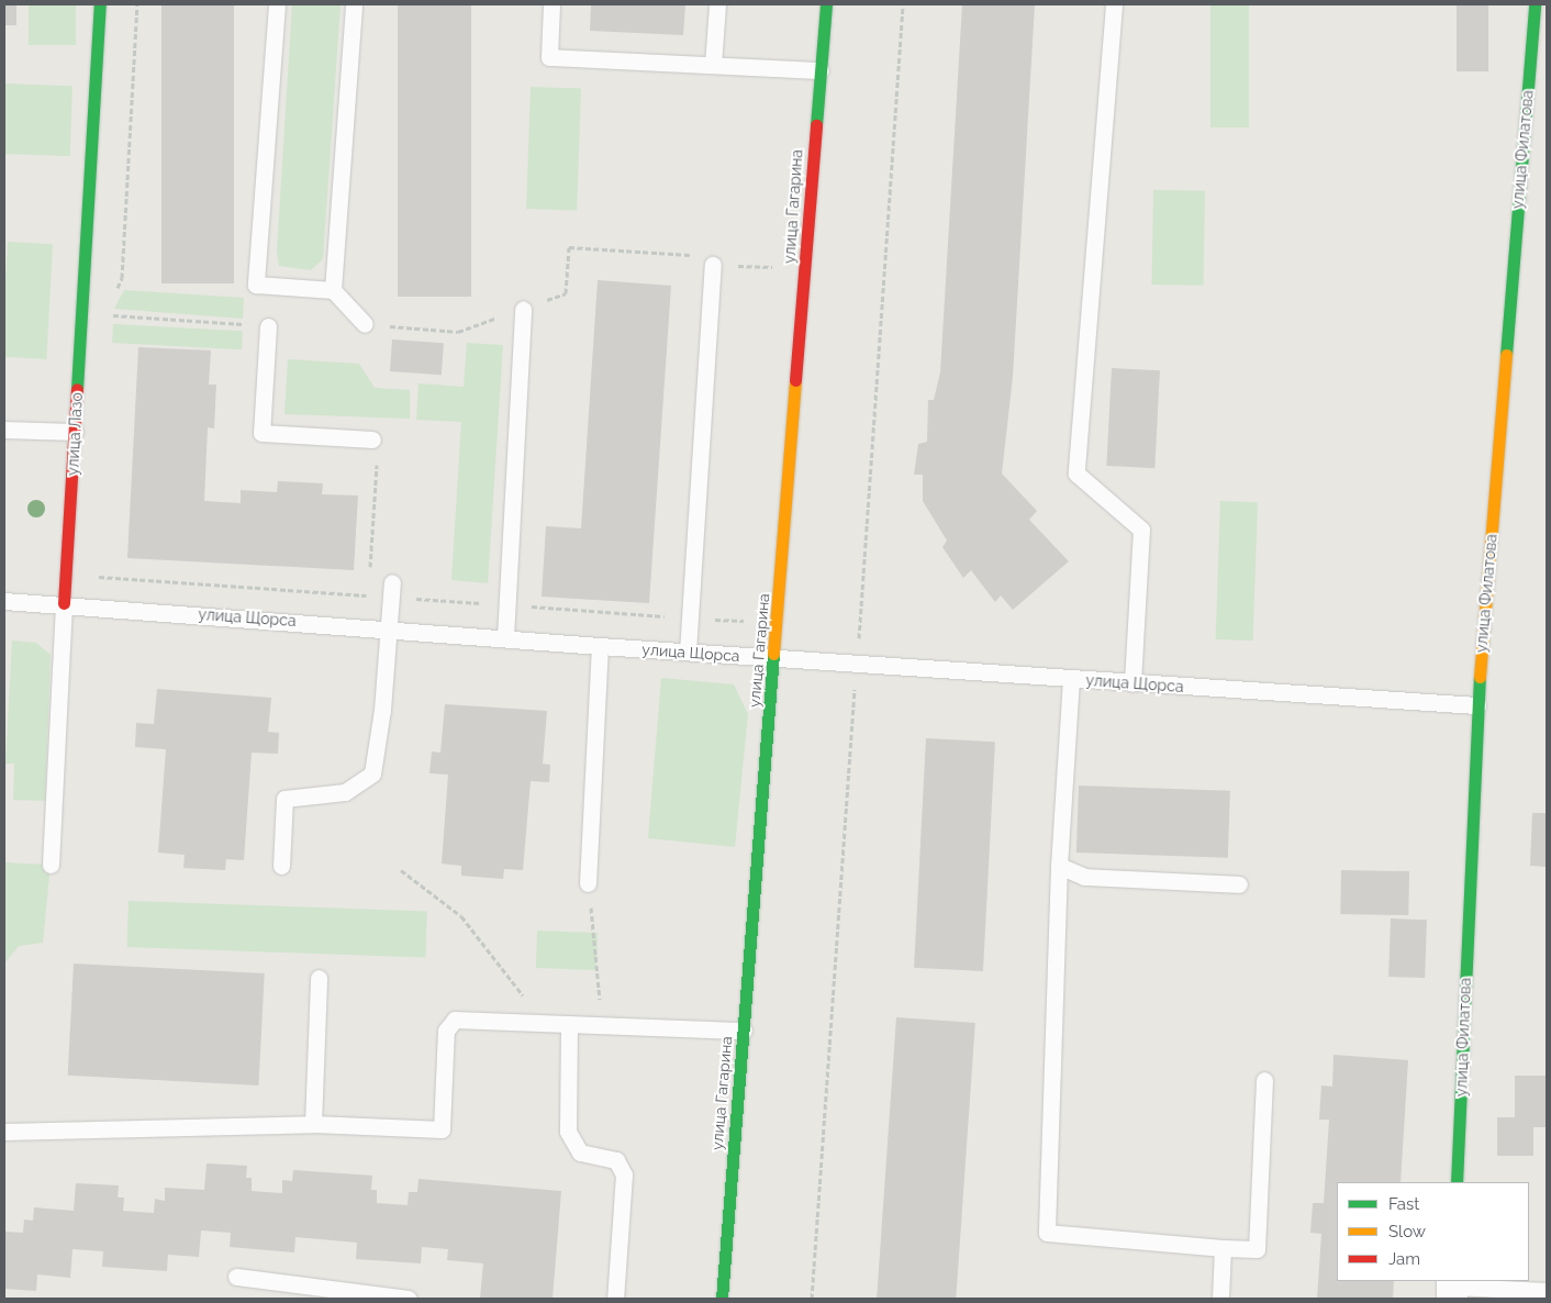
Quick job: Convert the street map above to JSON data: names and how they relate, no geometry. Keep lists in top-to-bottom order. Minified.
{"streets":{"street":["улица Филатова","улица Гагарина","улица Лазо"],"lane":["улица Щорса"]},"crossings":[["улица Филатова","улица Щорса"],["улица Гагарина","улица Щорса"],["улица Лазо","улица Щорса"]],"legend":["Fast","Slow","Jam"]}
